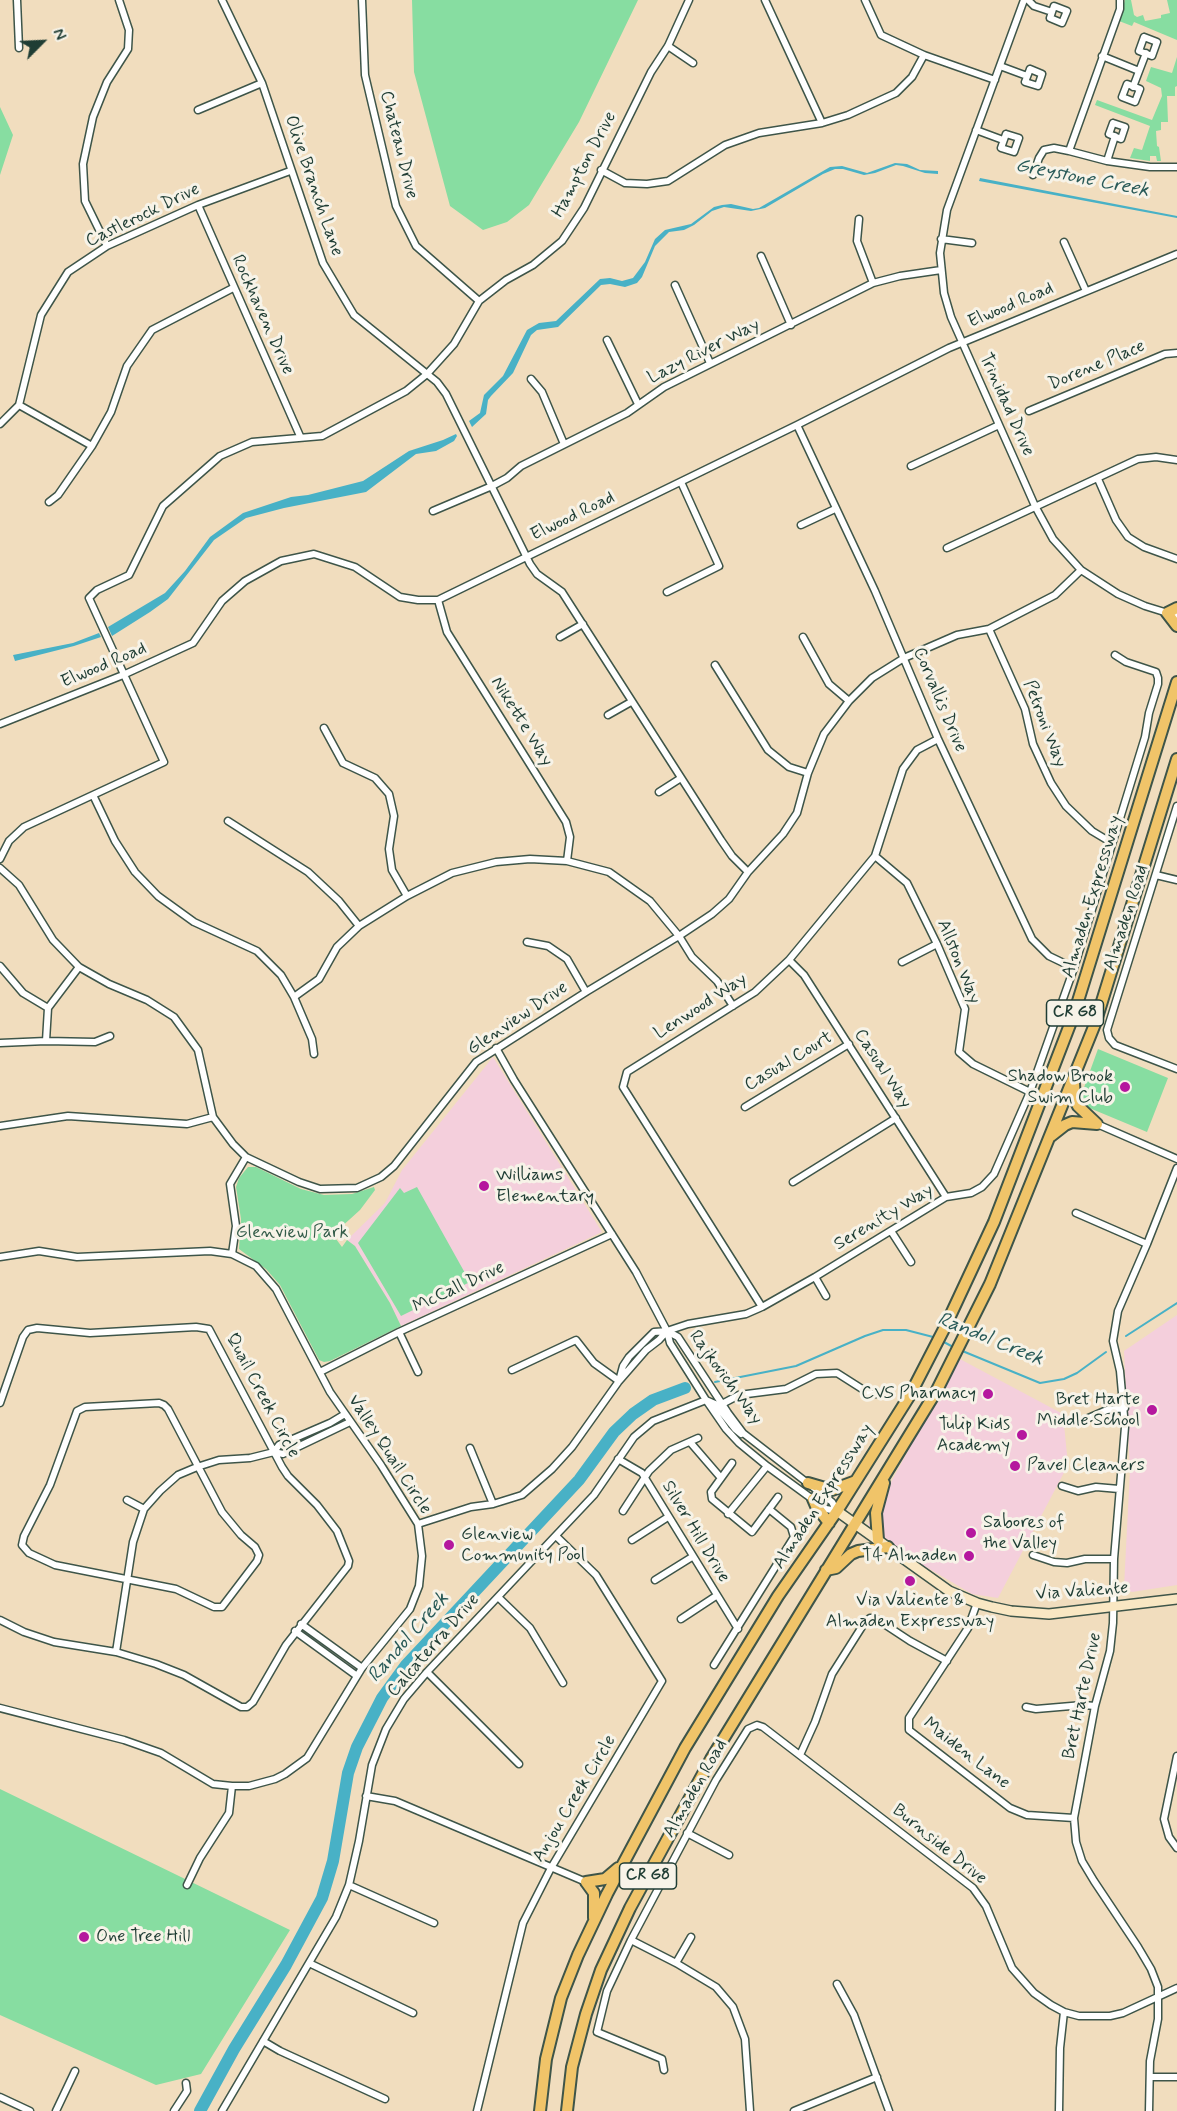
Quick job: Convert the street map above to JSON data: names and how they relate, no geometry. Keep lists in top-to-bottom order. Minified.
{"streets":{"main road":["Almaden Expressway","CR G8"],"street":["Chateau Drive","Hampton Drive","Olive Branch Lane","Castlerock Drive","Elwood Road","Rockhaven Drive","Lazy River Way","Dorene Place","Trinidad Drive","Corvallis Drive","Nikette Way","Petroni Way","Almaden Road","Allston Way","Lenwood Way","Glenview Drive","Casual Court","Casual Way","Serenity Way","McCall Drive","Rajkovich Way","Quail Creek Circle","Valley Quail Circle","Silver Hill Drive","Via Valiente","Calcaterra Drive","Bret Harte Drive","Maiden Lane","Anjou Creek Circle","Burnside Drive"]},"crossings":[["Chateau Drive","Hampton Drive"],["Hampton Drive","Olive Branch Lane"],["Hampton Drive","Elwood Road"],["Hampton Drive","Rockhaven Drive"],["Olive Branch Lane","Castlerock Drive"],["Olive Branch Lane","Elwood Road"],["Olive Branch Lane","Lazy River Way"],["Olive Branch Lane","Glenview Drive"],["Castlerock Drive","Rockhaven Drive"],["Elwood Road","Trinidad Drive"],["Elwood Road","Corvallis Drive"],["Elwood Road","Nikette Way"],["Lazy River Way","Trinidad Drive"],["Trinidad Drive","Glenview Drive"],["Corvallis Drive","Almaden Road"],["Corvallis Drive","Lenwood Way"],["Corvallis Drive","Glenview Drive"],["Petroni Way","Almaden Road"],["Petroni Way","Glenview Drive"],["Almaden Expressway","Rajkovich Way"],["Almaden Expressway","Via Valiente"],["Almaden Road","Allston Way"],["Almaden Road","Serenity Way"],["Almaden Road","Burnside Drive"],["Allston Way","Lenwood Way"],["Lenwood Way","Casual Way"],["Lenwood Way","Serenity Way"],["CR G8","Via Valiente"],["Glenview Drive","Rajkovich Way"],["Casual Court","Casual Way"],["Casual Way","Serenity Way"],["Serenity Way","Rajkovich Way"],["Serenity Way","Valley Quail Circle"],["McCall Drive","Rajkovich Way"],["McCall Drive","Valley Quail Circle"],["Rajkovich Way","Via Valiente"],["Rajkovich Way","Calcaterra Drive"],["Silver Hill Drive","Calcaterra Drive"],["Via Valiente","Bret Harte Drive"],["Via Valiente","Maiden Lane"],["Calcaterra Drive","Anjou Creek Circle"],["Bret Harte Drive","Maiden Lane"],["Bret Harte Drive","Burnside Drive"]],"water":["Greystone Creek","Randol Creek"],"parks":["Glenview Park"],"places":["Shadow Brook Swim Club","Williams Elementary","CVS Pharmacy","Bret Harte Middle School","Tulip Kids Academy","Pavel Cleaners","Sabores of the Valley","Glenview Community Pool","T4 Almaden","Via Valiente & Almaden Expressway","One Tree Hill"],"north":"top right"}
